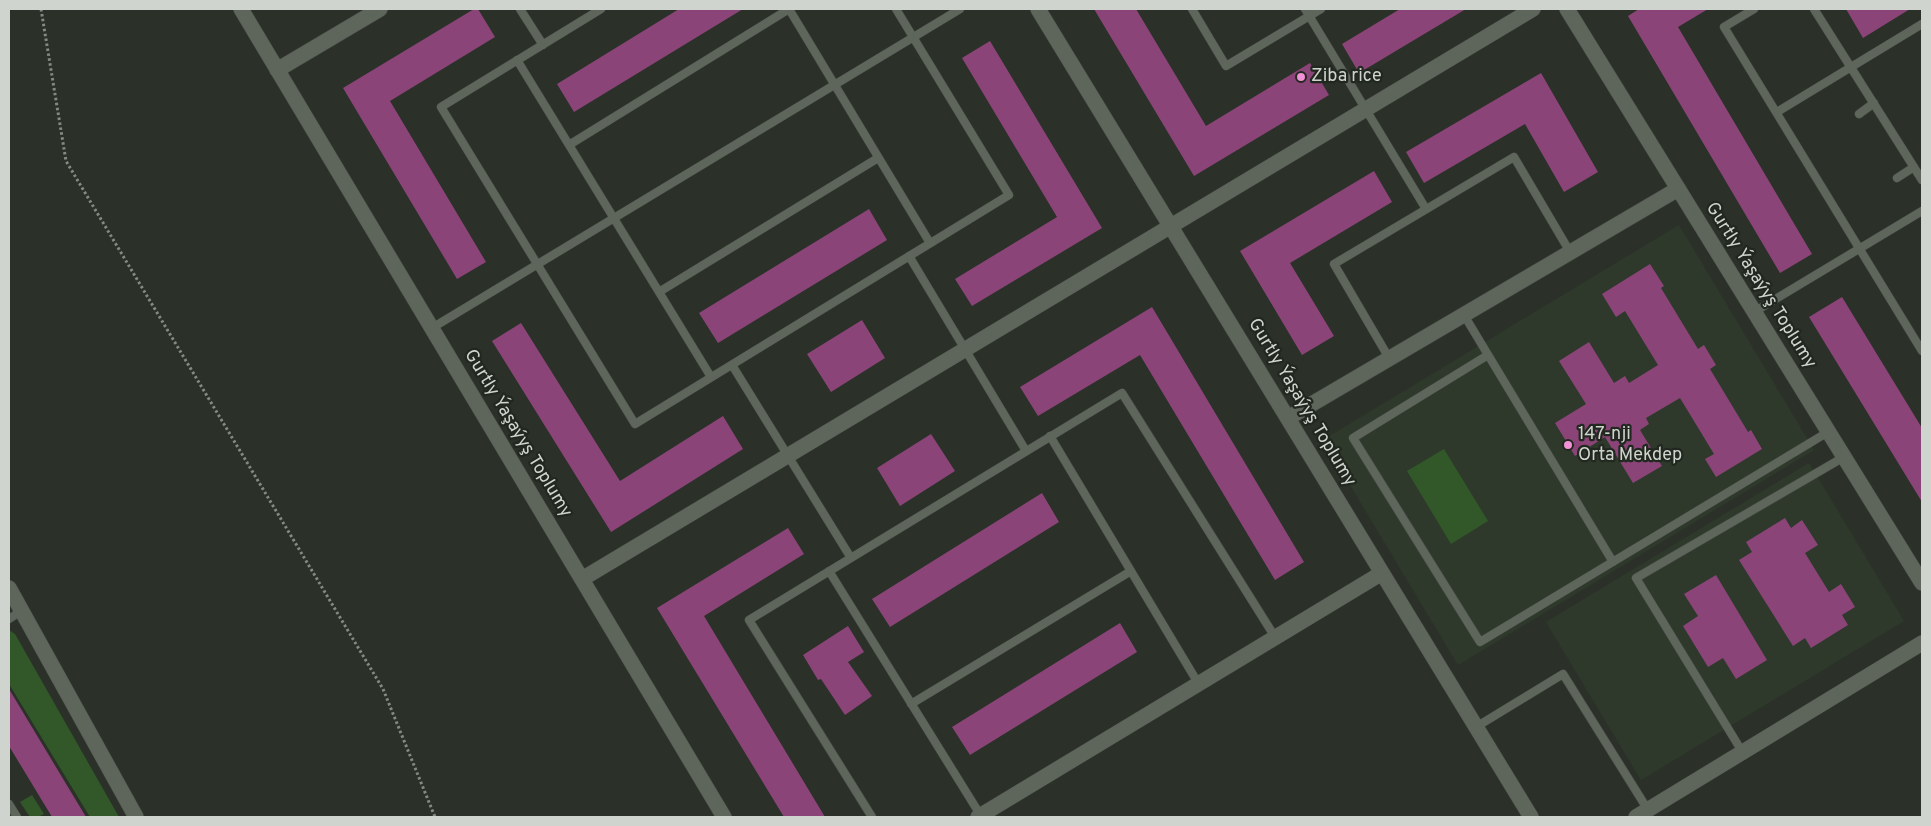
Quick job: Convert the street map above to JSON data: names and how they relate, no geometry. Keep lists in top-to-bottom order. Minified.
{"streets":{"street":["Gurtly Ýaşaýyş Toplumy"]},"places":["Ziba rice","147-nji Orta Mekdep"]}
